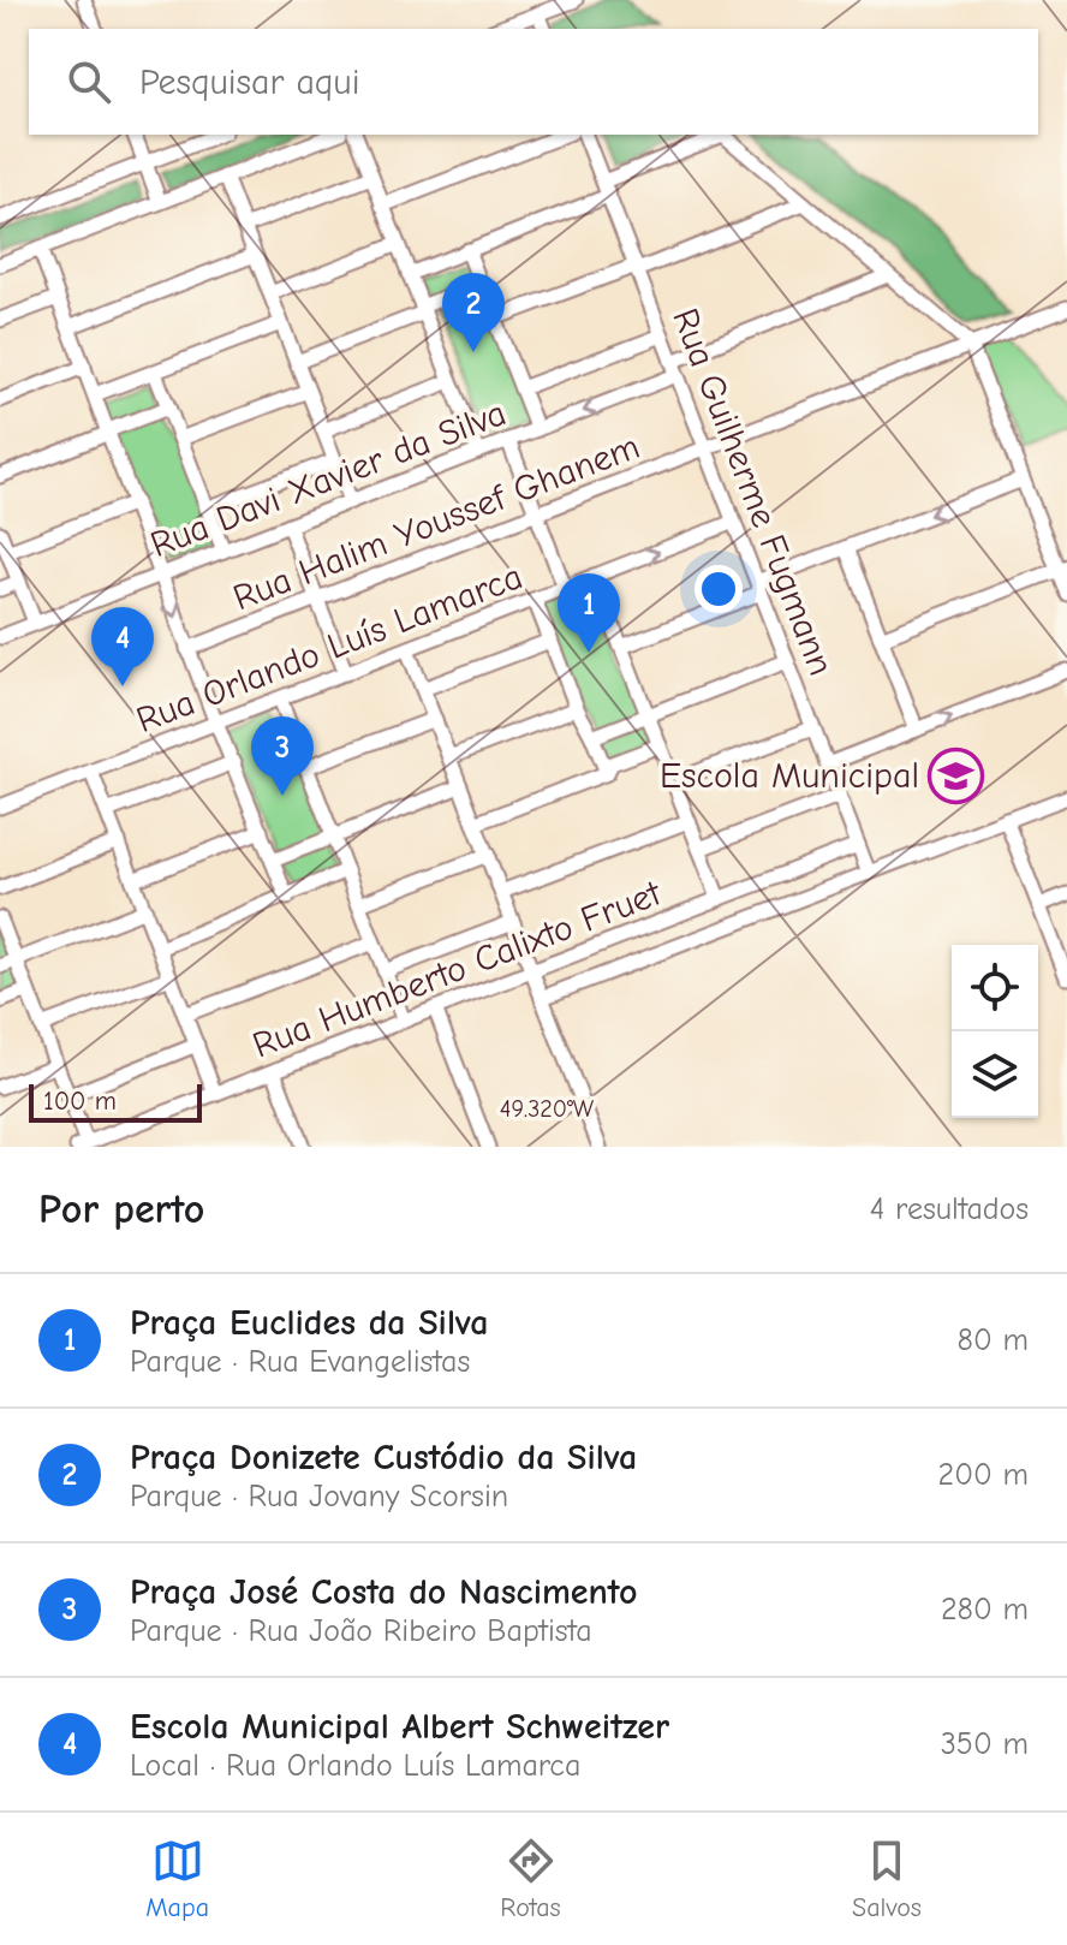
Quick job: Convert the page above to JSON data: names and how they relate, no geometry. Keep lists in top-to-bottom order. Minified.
{"streets":{"street":["Rua Davi Xavier da Silva","Rua Guilherme Fugmann","Rua Halim Youssef Ghanem","Rua Orlando Luís Lamarca","Rua Humberto Calixto Fruet"]},"crossings":[["Rua Davi Xavier da Silva","Rua Guilherme Fugmann"],["Rua Guilherme Fugmann","Rua Halim Youssef Ghanem"],["Rua Guilherme Fugmann","Rua Orlando Luís Lamarca"],["Rua Guilherme Fugmann","Rua Humberto Calixto Fruet"]],"places":{"school or university":["Escola Municipal"]},"scale_bar":"100 m","page":{"search":"Pesquisar aqui","pins":["2","1","4","3"],"scale":"100 m","heading":["Por perto","4 resultados"],"list":[{"mark":"1","name":"Praça Euclides da Silva","note":"Parque · Rua Evangelistas","value":"80 m"},{"mark":"2","name":"Praça Donizete Custódio da Silva","note":"Parque · Rua Jovany Scorsin","value":"200 m"},{"mark":"3","name":"Praça José Costa do Nascimento","note":"Parque · Rua João Ribeiro Baptista","value":"280 m"},{"mark":"4","name":"Escola Municipal Albert Schweitzer","note":"Local · Rua Orlando Luís Lamarca","value":"350 m"}],"nav":["Mapa","Rotas","Salvos"]},"coordinates":["49.320°W"]}
